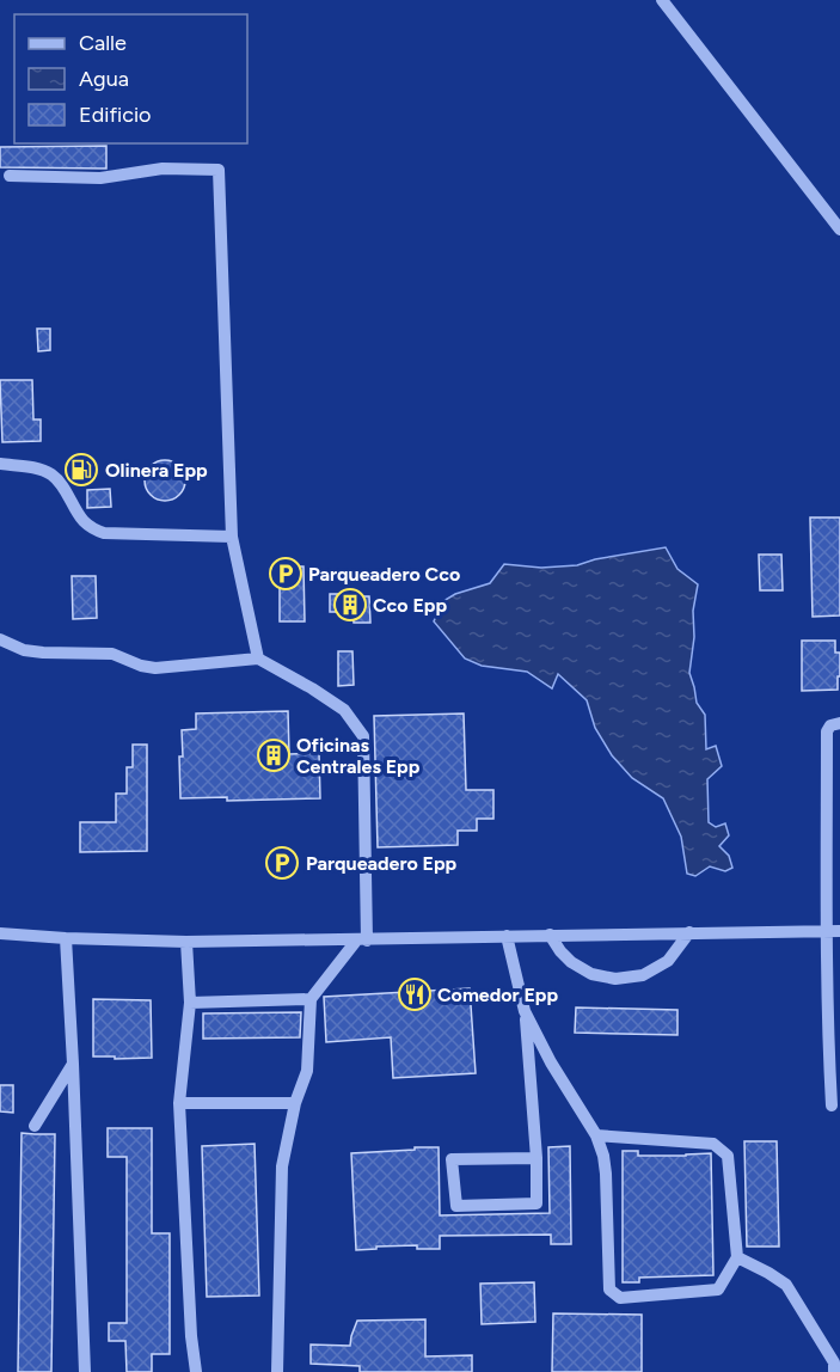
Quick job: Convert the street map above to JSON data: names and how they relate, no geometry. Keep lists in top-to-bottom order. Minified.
{"places":{"fuel station":["Olinera Epp"],"parking":["Parqueadero Cco","Parqueadero Epp"],"building":["Cco Epp","Oficinas Centrales Epp"],"restaurant":["Comedor Epp"]},"legend":["Calle","Agua","Edificio"]}
